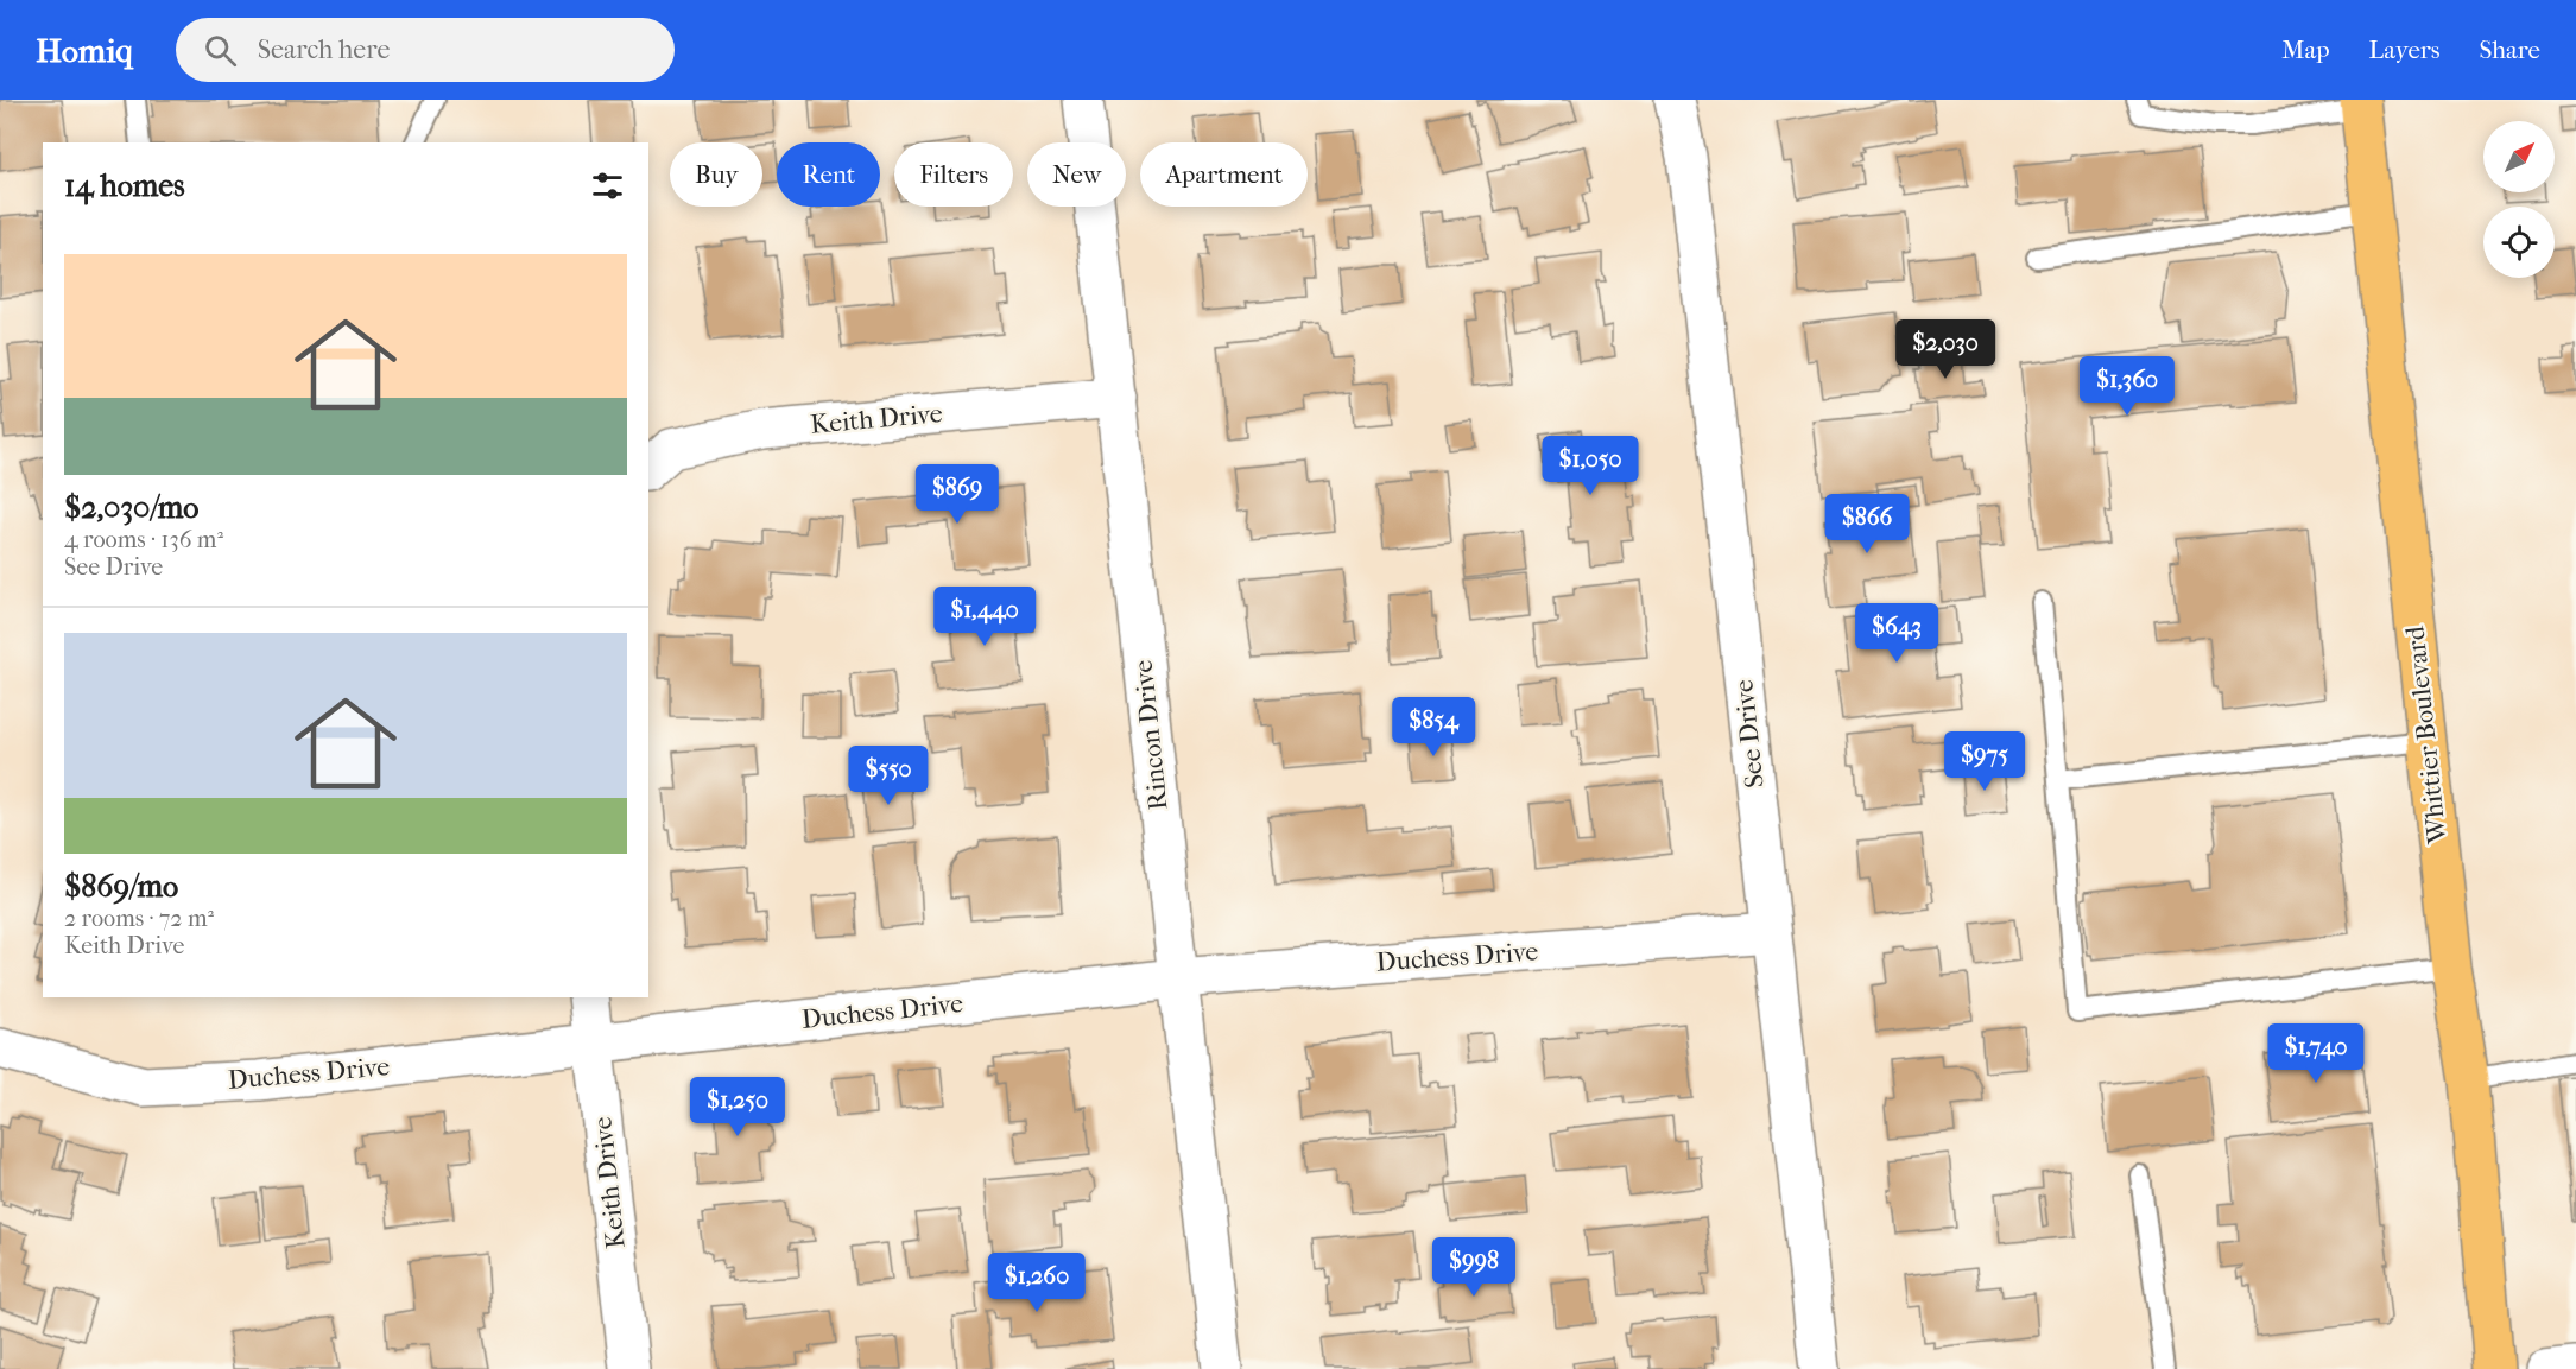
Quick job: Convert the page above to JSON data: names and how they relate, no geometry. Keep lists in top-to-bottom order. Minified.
{"streets":{"main road":["Whittier Boulevard"],"street":["Keith Drive","See Drive","Rincon Drive","Duchess Drive"]},"crossings":[["Keith Drive","Rincon Drive"],["Keith Drive","Duchess Drive"],["See Drive","Duchess Drive"],["Rincon Drive","Duchess Drive"]],"north":"top right","page":{"header":"Homiq","search":"Search here","nav":["Map","Layers","Share"],"chip":["Buy","Rent","Filters","New","Apartment"],"heading":"14 homes","list":[{"name":"$2,030/mo","note":"4 rooms · 136 m² · See Drive"},{"name":"$869/mo","note":"2 rooms · 72 m² · Keith Drive"}],"price":["$2,030","$1,360","$1,050","$869","$866","$1,440","$643","$854","$975","$550","$1,740","$1,250","$998","$1,260"]}}
